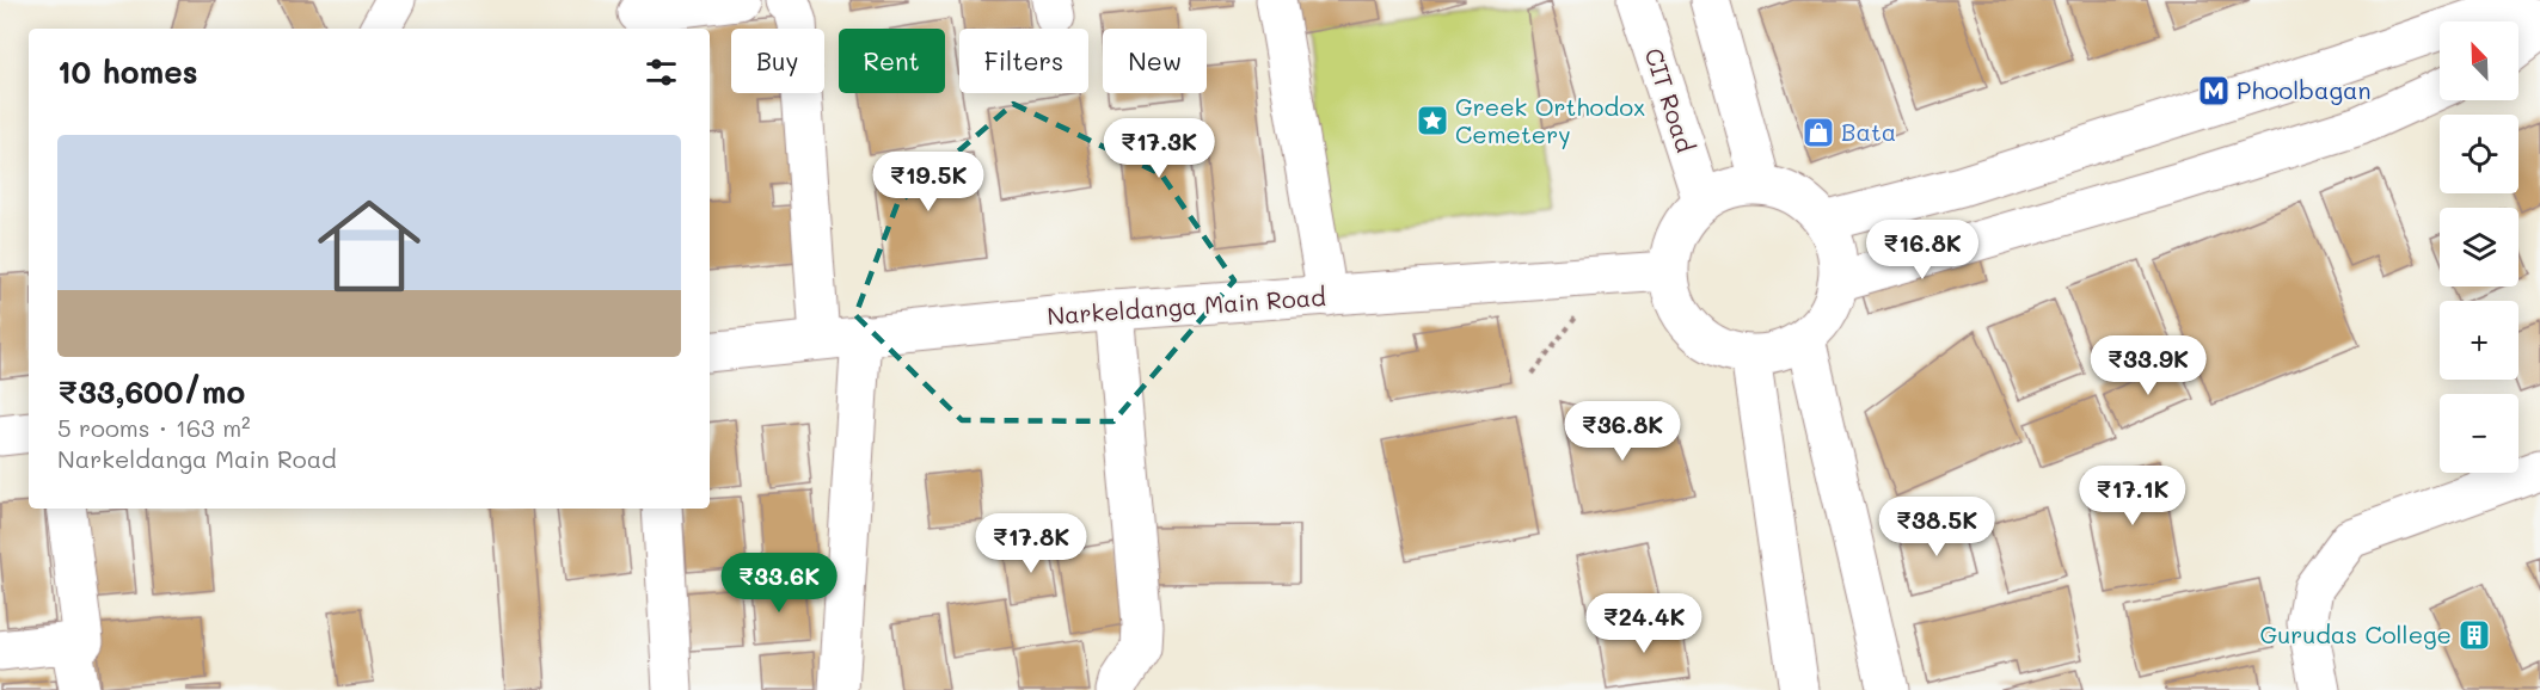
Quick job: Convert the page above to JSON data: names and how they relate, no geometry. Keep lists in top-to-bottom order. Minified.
{"streets":{"street":["CIT Road","Narkeldanga Main Road"]},"crossings":[["CIT Road","Narkeldanga Main Road"]],"places":{"metro station":["Phoolbagan"],"place":["Greek Orthodox Cemetery"],"shop":["Bata"],"building":["Gurudas College"]},"north":"top left","page":{"map_buttons":["+","−"],"chip":["Buy","Rent","Filters","New"],"heading":"10 homes","list":[{"name":"₹33,600/mo","note":"5 rooms · 163 m² · Narkeldanga Main Road"}],"price":["₹17.3K","₹19.5K","₹16.8K","₹33.9K","₹36.8K","₹17.1K","₹38.5K","₹17.8K","₹33.6K","₹24.4K"]}}
